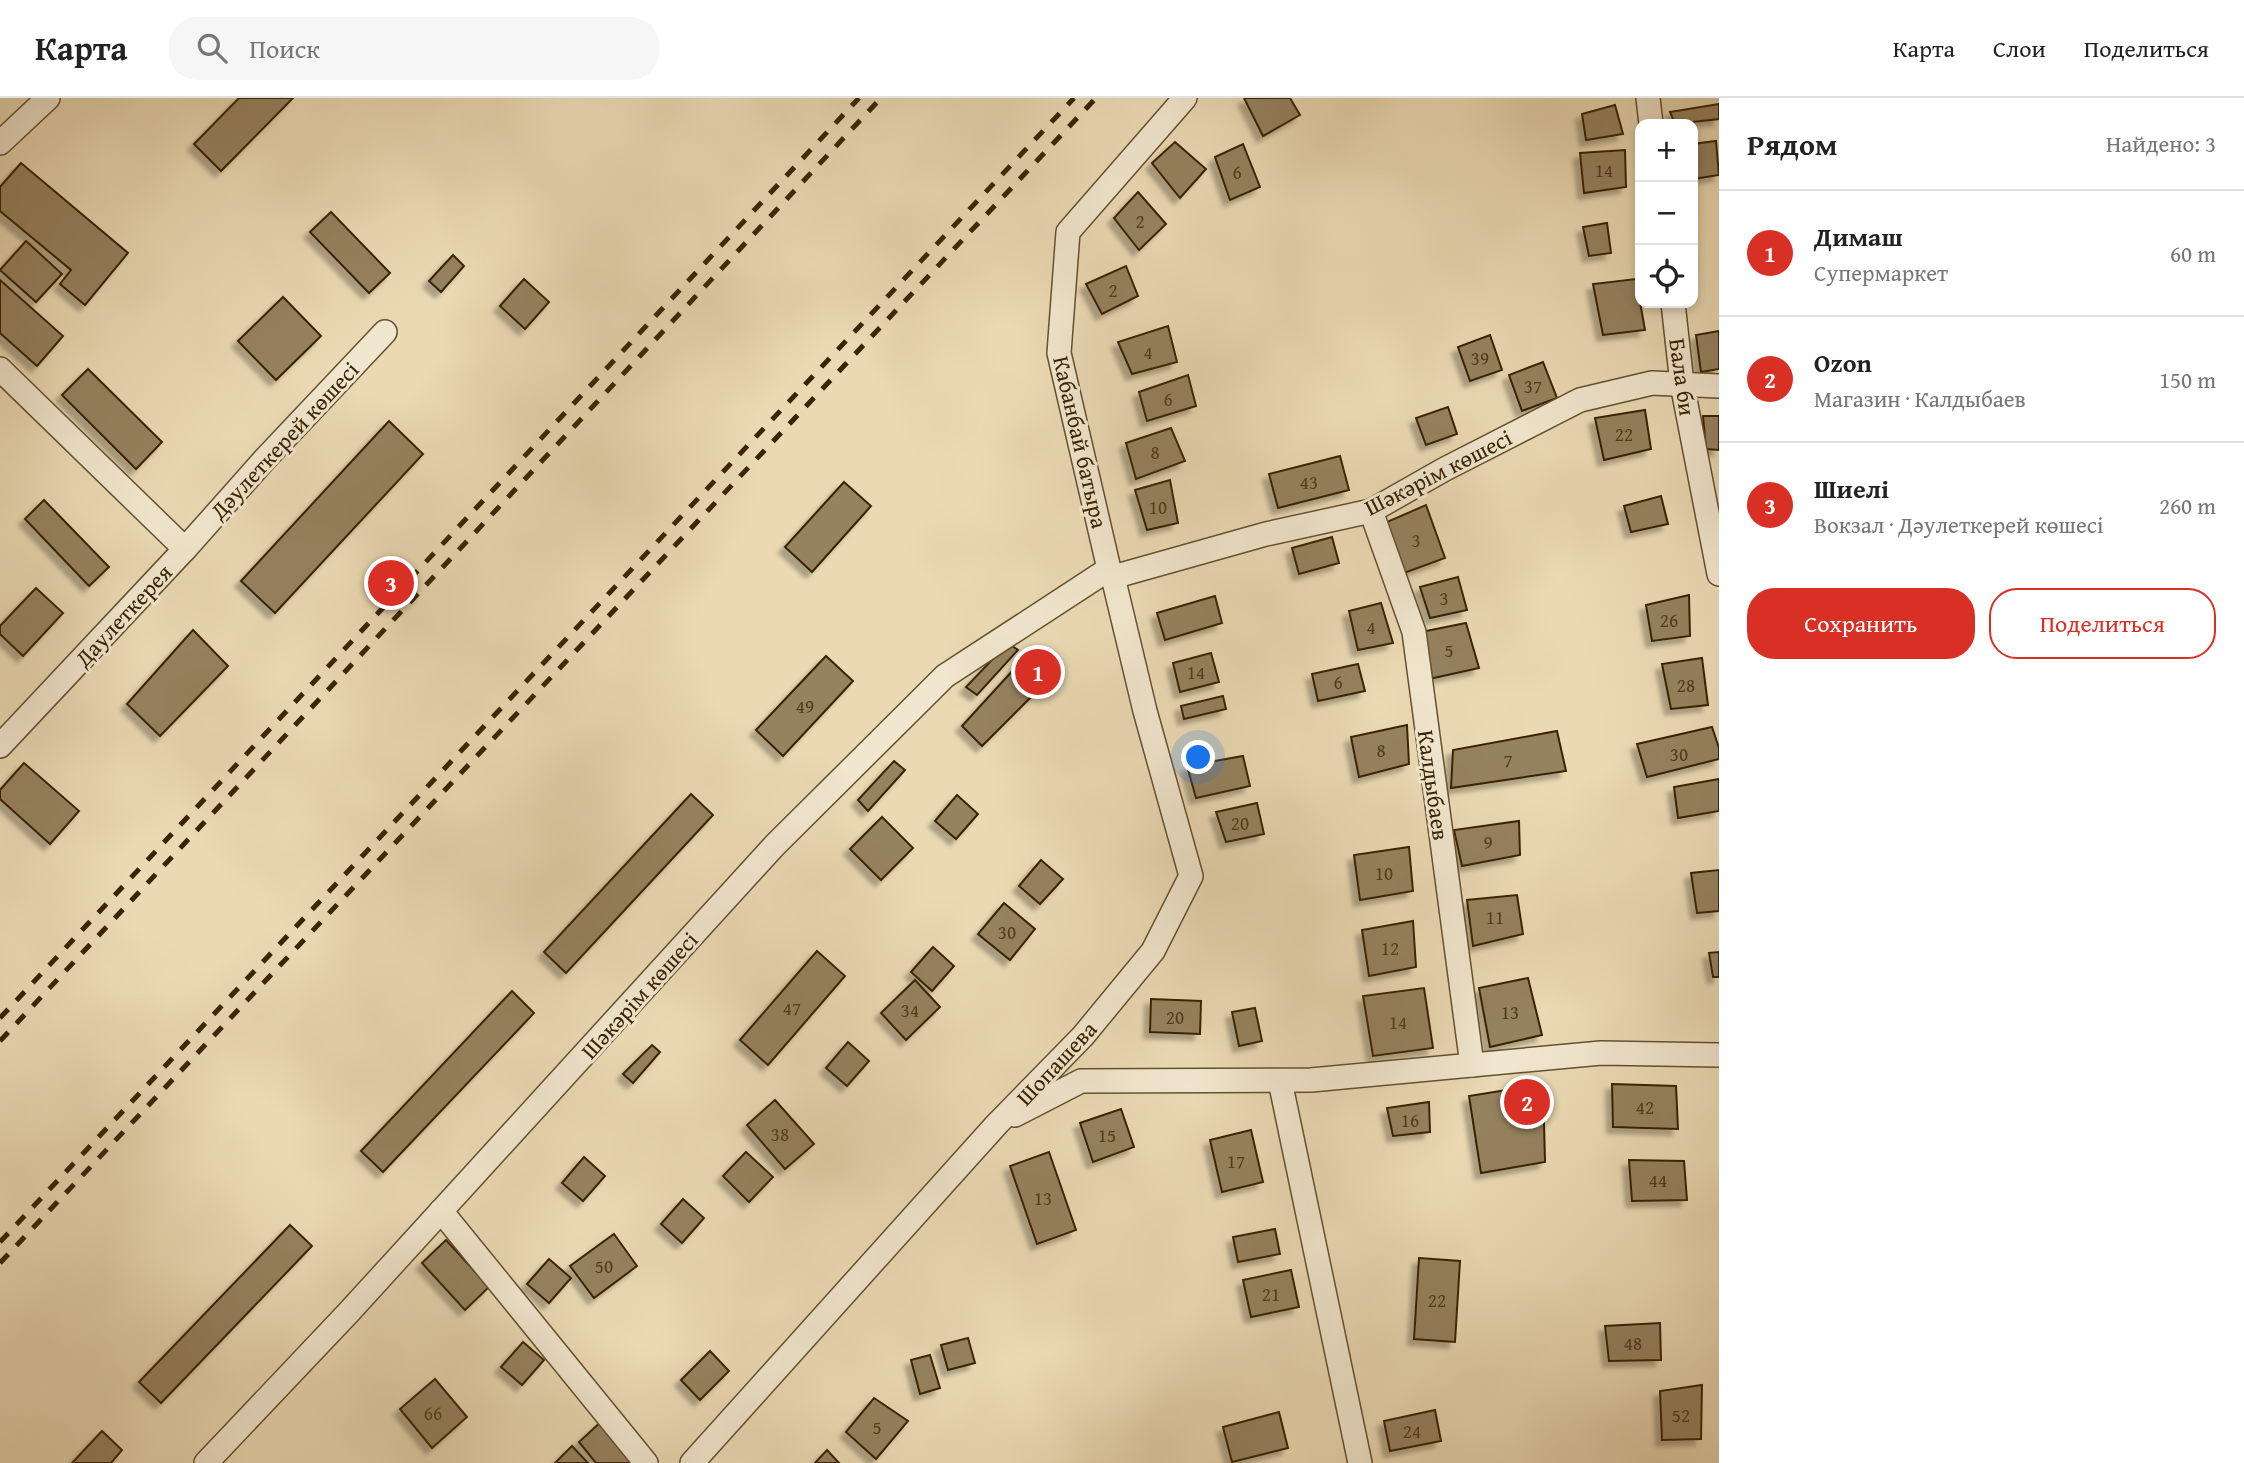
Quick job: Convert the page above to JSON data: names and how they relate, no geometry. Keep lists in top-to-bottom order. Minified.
{"streets":{"street":["Бала би","Дәулеткерей көшесі","Кабанбай батыра","Шәкәрім көшесі","Даулеткерея","Калдыбаев","Шопашева"]},"crossings":[["Бала би","Шәкәрім көшесі"],["Дәулеткерей көшесі","Даулеткерея"],["Кабанбай батыра","Шәкәрім көшесі"],["Кабанбай батыра","Шопашева"],["Шәкәрім көшесі","Калдыбаев"],["Шәкәрім көшесі","Шопашева"]],"house_numbers":["14","6","2","2","4","39","37","6","22","8","43","10","3","3","26","4","5","14","6","28","49","8","30","7","20","9","10","11","30","12","47","34","13","20","14","42","16","38","15","17","44","13","50","21","22","48","66","52","5","24"],"page":{"header":"Карта","search":"Поиск","nav":["Карта","Слои","Поделиться"],"heading":["Рядом","Найдено: 3"],"map_buttons":["+","−"],"list":[{"mark":"1","name":"Димаш","note":"Супермаркет","value":"60 m"},{"mark":"2","name":"Ozon","note":"Магазин · Калдыбаев","value":"150 m"},{"mark":"3","name":"Шиелі","note":"Вокзал · Дәулеткерей көшесі","value":"260 m"}],"pins":["3","1","2"],"buttons":["Сохранить","Поделиться"]}}
